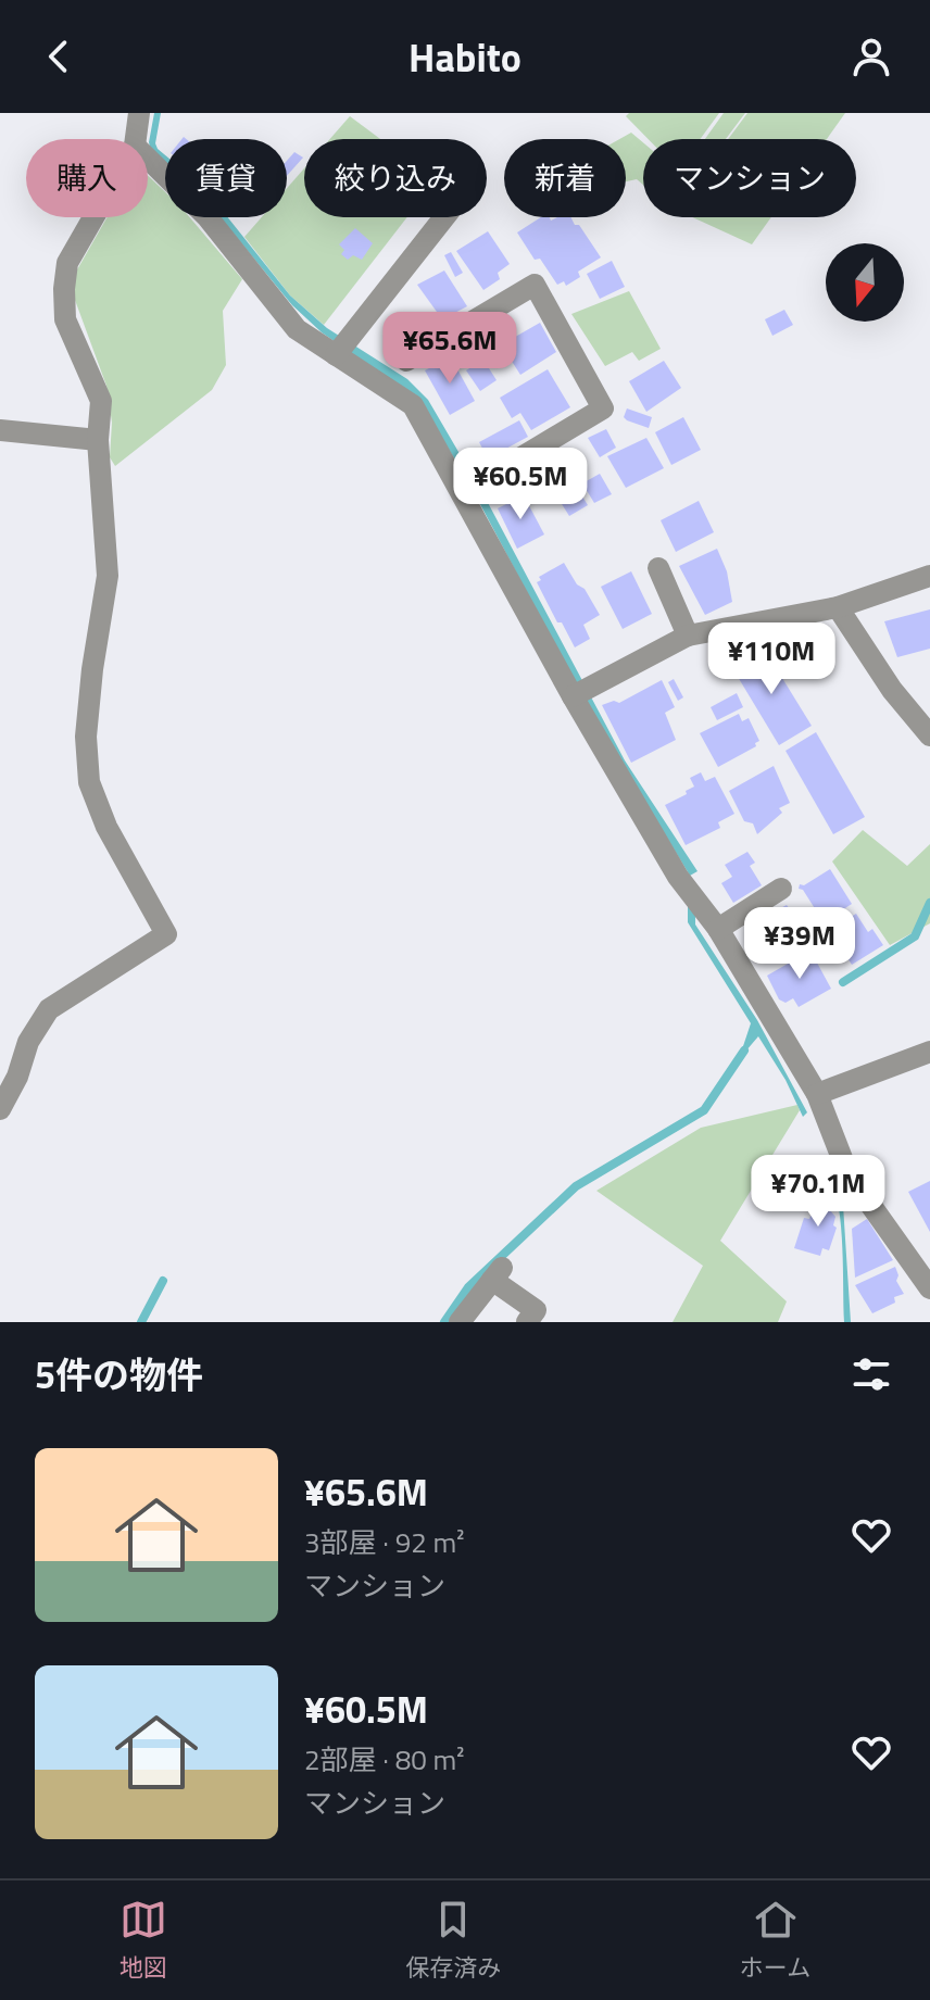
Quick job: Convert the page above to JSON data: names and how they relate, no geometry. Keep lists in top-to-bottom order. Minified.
{"north":"bottom","page":{"header":"Habito","chip":["購入","賃貸","絞り込み","新着","マンション"],"price":["¥65.6M","¥60.5M","¥110M","¥39M","¥70.1M"],"heading":"5件の物件","list":[{"name":"¥65.6M","note":"3部屋 · 92 m² · マンション"},{"name":"¥60.5M","note":"2部屋 · 80 m² · マンション"}],"tabs":["地図","保存済み","ホーム"]}}
